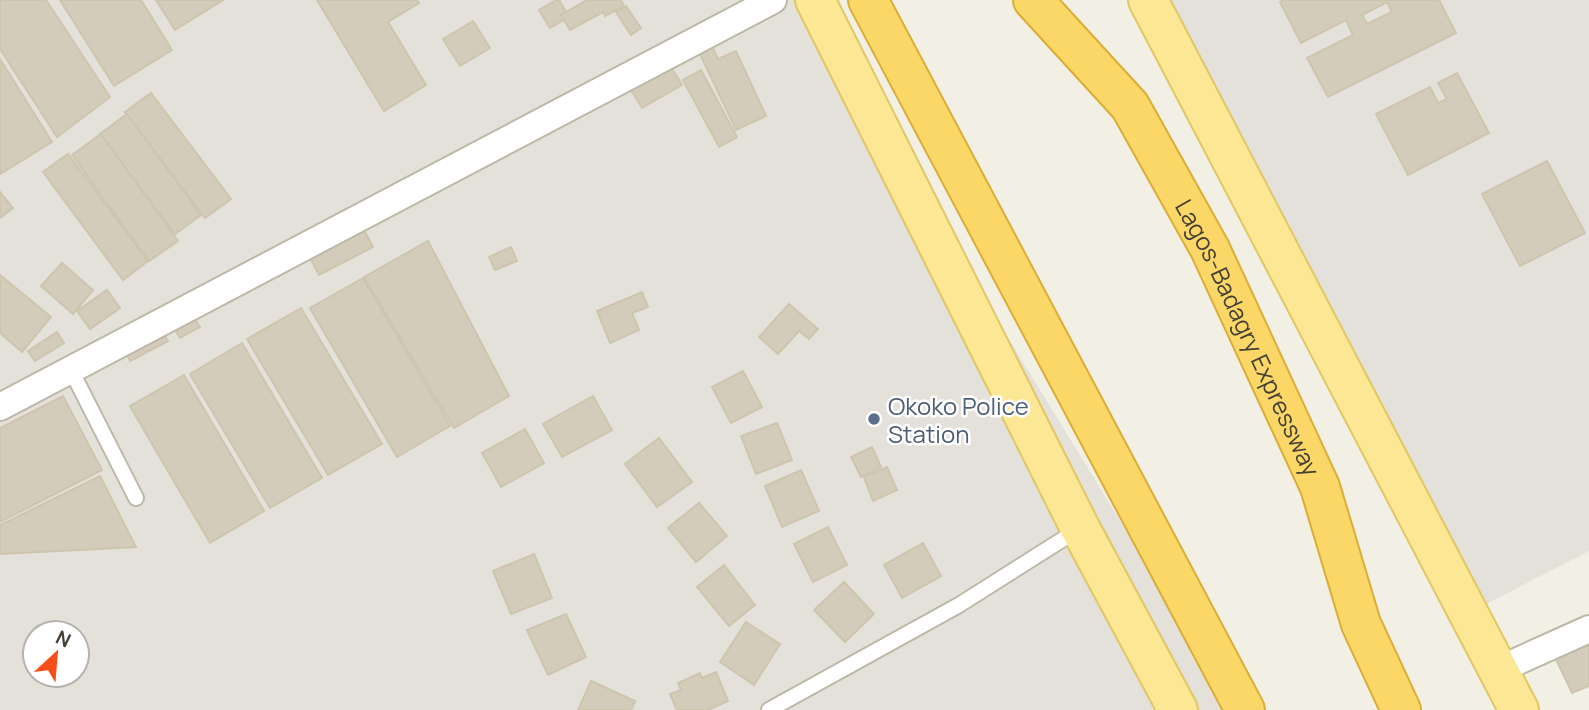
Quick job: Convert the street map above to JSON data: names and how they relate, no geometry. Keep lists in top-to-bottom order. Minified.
{"streets":{"highway":["Lagos-Badagry Expressway"]},"places":["Okoko Police Station"],"north":"top right"}
